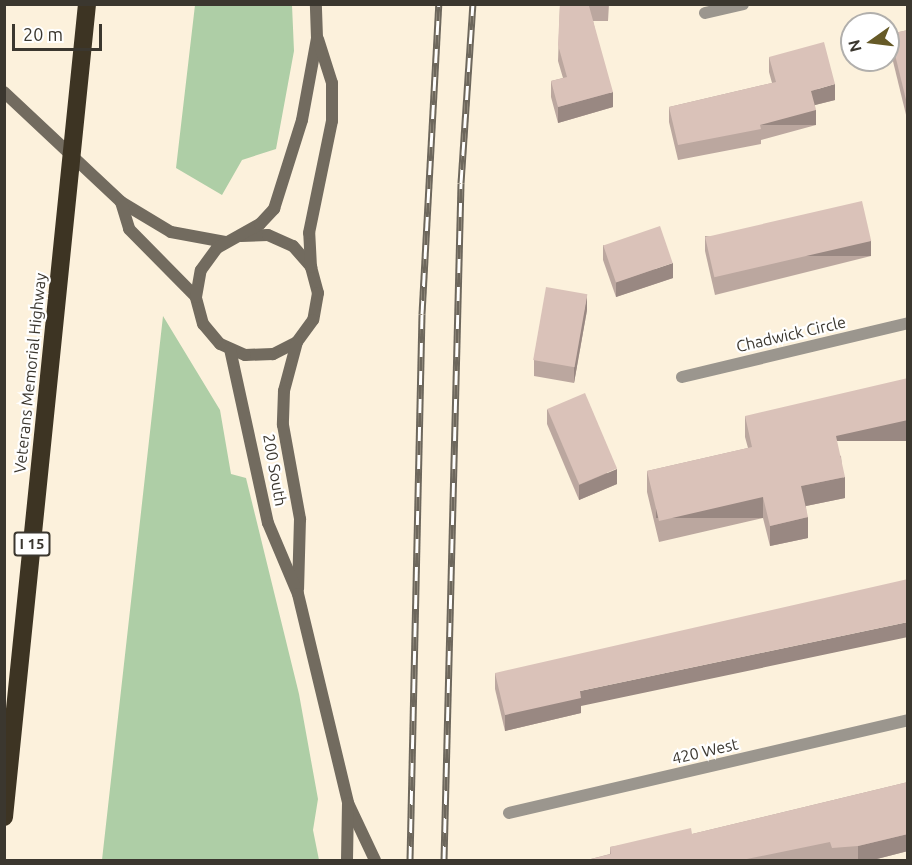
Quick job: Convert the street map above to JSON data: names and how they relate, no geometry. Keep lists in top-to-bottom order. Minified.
{"streets":{"highway":["Veterans Memorial Highway","I 15"],"street":["Chadwick Circle","200 South","420 West"]},"scale_bar":"20 m","north":"left"}
